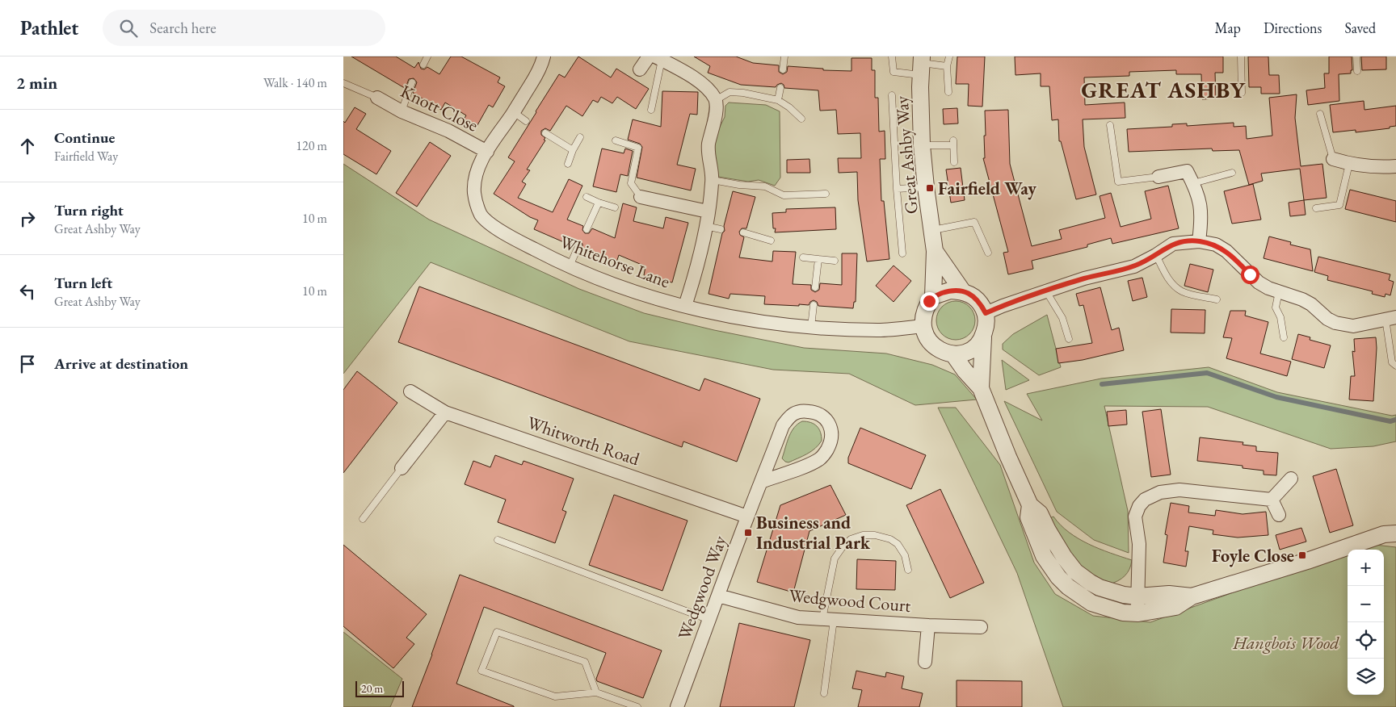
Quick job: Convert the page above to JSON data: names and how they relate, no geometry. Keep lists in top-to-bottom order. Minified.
{"streets":{"street":["Knott Close","Great Ashby Way","Whitehorse Lane","Whitworth Road","Wedgwood Way","Wedgwood Court"]},"crossings":[["Knott Close","Whitehorse Lane"],["Great Ashby Way","Whitehorse Lane"],["Whitworth Road","Wedgwood Way"],["Wedgwood Way","Wedgwood Court"]],"districts":["GREAT ASHBY"],"parks":["Hangbois Wood"],"places":{"transit":["Fairfield Way","Business and Industrial Park","Foyle Close"]},"scale_bar":"20 m","page":{"header":"Pathlet","search":"Search here","nav":["Map","Directions","Saved"],"heading":["2 min","Walk · 140 m"],"list":[["Continue","Fairfield Way","120 m"],["Turn right","Great Ashby Way","10 m"],["Turn left","Great Ashby Way","10 m"],"Arrive at destination"],"map_buttons":["+","−"],"scale":"20 m"}}
